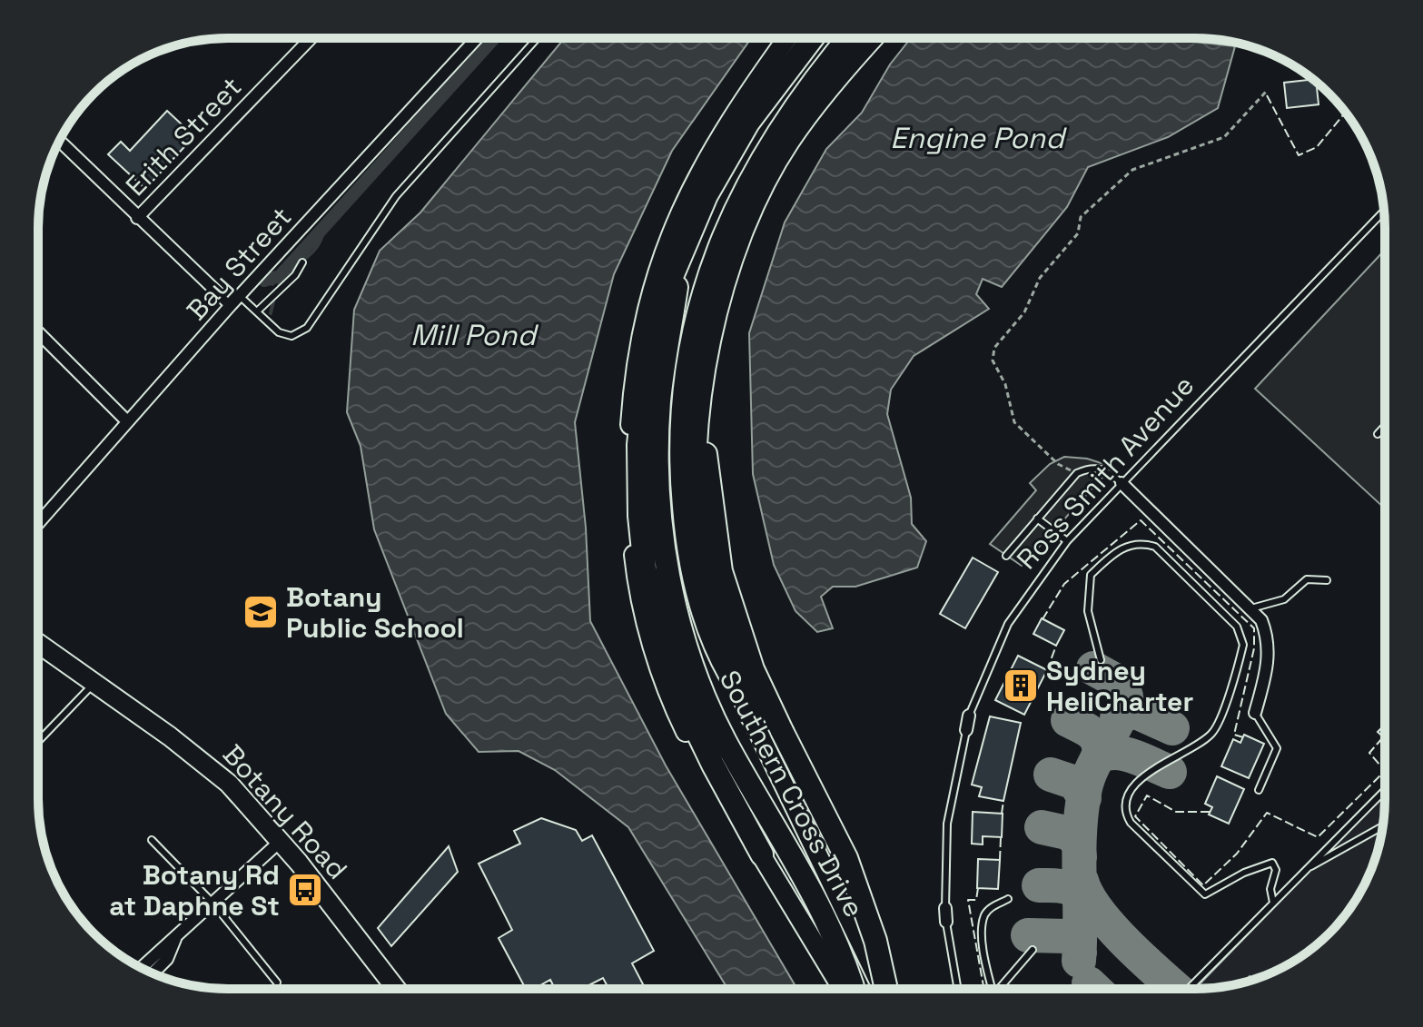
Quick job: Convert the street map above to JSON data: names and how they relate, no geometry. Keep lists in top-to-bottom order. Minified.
{"streets":{"highway":["Southern Cross Drive"],"main road":["Botany Road"],"street":["Erith Street","Bay Street","Ross Smith Avenue"]},"water":["Engine Pond","Mill Pond"],"places":{"school or university":["Botany Public School"],"building":["Sydney HeliCharter"],"bus stop":["Botany Rd at Daphne St"]}}
